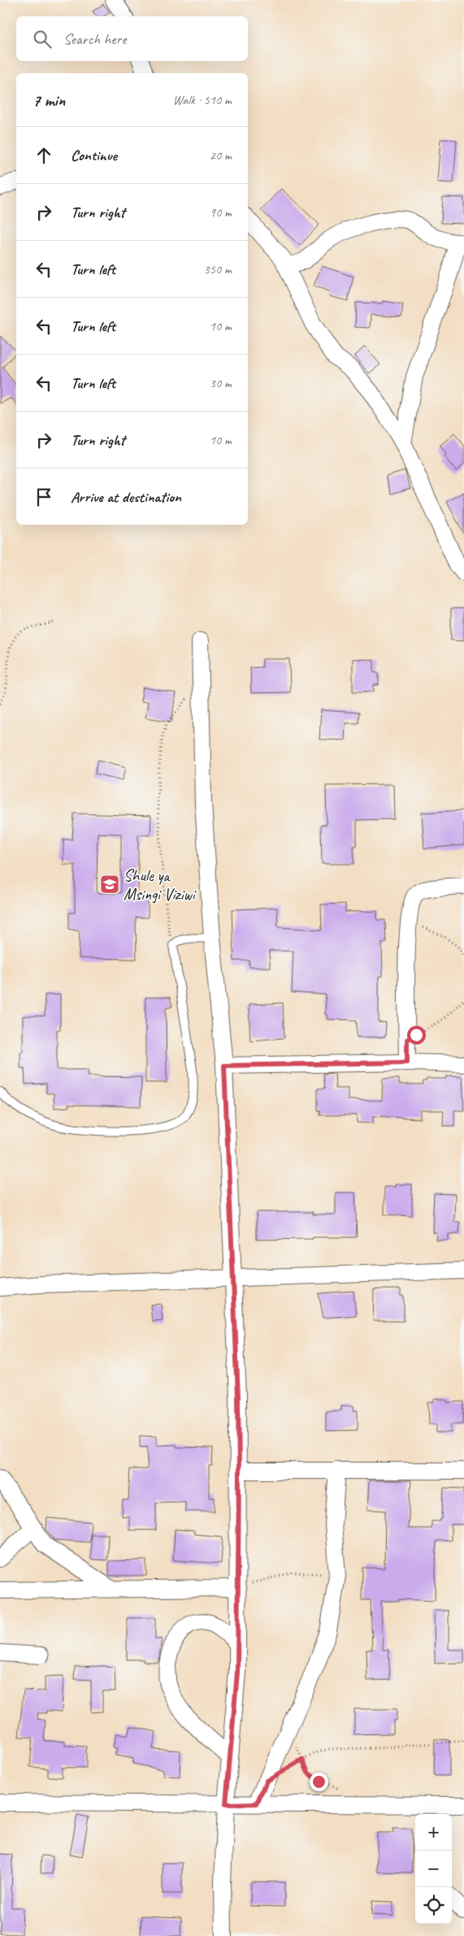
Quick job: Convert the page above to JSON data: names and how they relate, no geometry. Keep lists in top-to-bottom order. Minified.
{"places":{"school or university":["Shule ya Msingi Viziwi"]},"page":{"search":"Search here","heading":["7 min","Walk · 510 m"],"list":[["Continue","20 m"],["Turn right","90 m"],["Turn left","350 m"],["Turn left","10 m"],["Turn left","30 m"],["Turn right","10 m"],"Arrive at destination"],"map_buttons":["+","−"]}}
